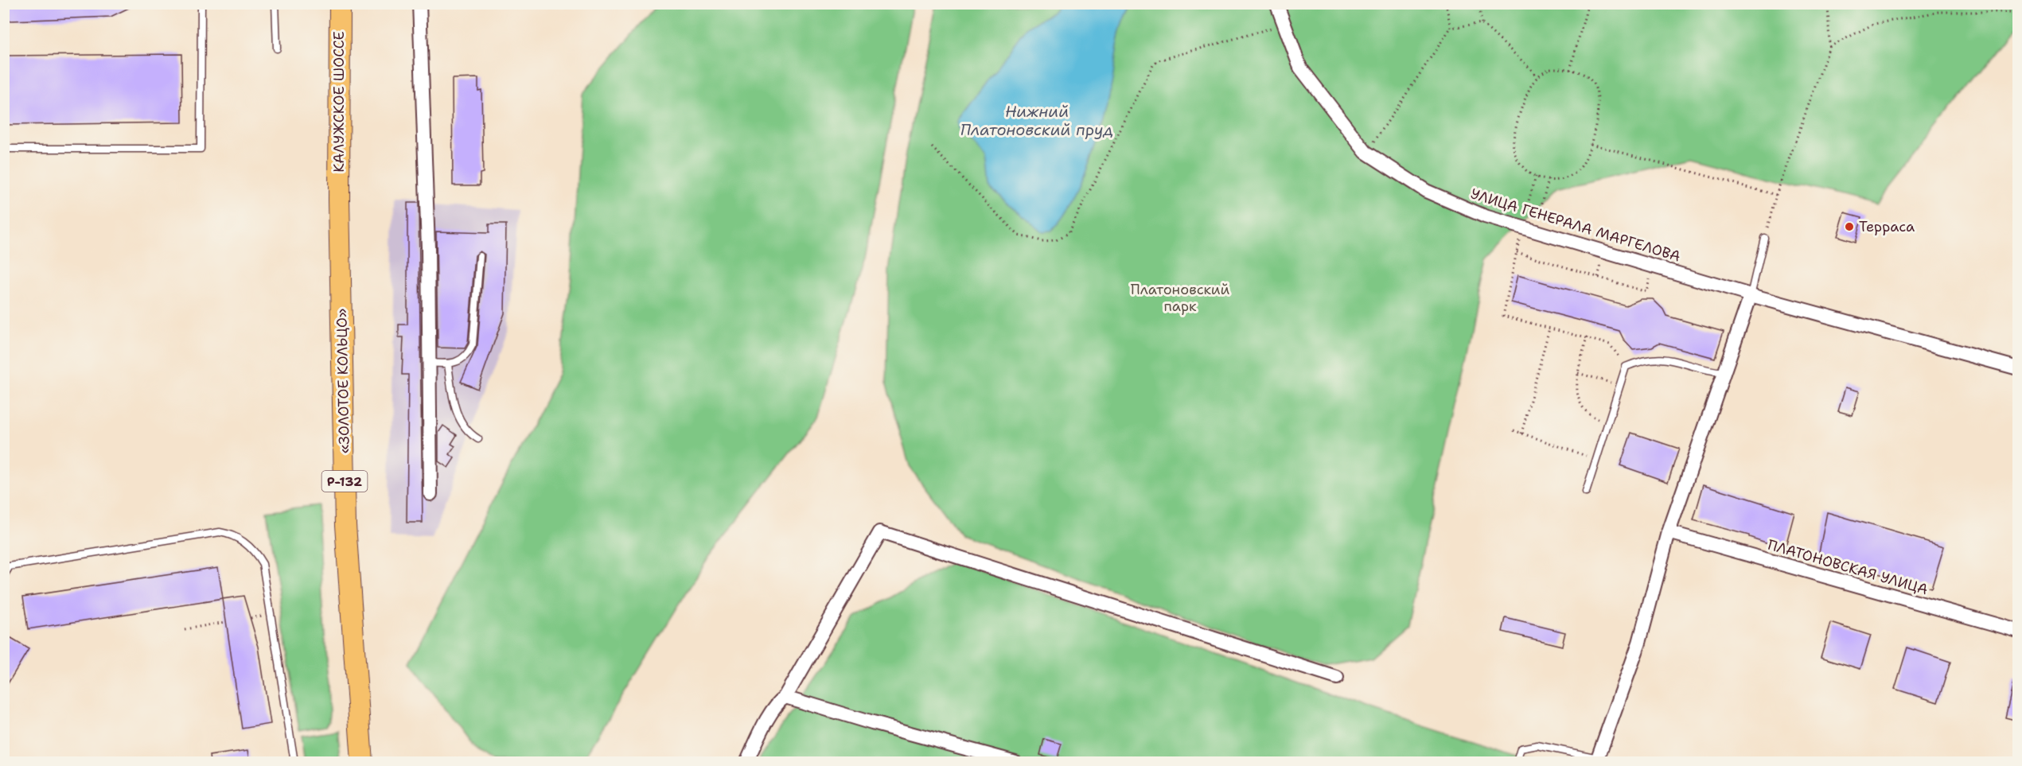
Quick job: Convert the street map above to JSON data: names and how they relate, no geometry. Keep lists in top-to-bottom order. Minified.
{"streets":{"main road":["КАЛУЖСКОЕ ШОССЕ","«ЗОЛОТОЕ КОЛЬЦО»","Р-132"],"street":["УЛИЦА ГЕНЕРАЛА МАРГЕЛОВА","ПЛАТОНОВСКАЯ УЛИЦА"]},"crossings":[["КАЛУЖСКОЕ ШОССЕ","«ЗОЛОТОЕ КОЛЬЦО»"]],"water":["Нижний Платоновский пруд"],"parks":["Платоновский парк"],"places":["Терраса"]}
